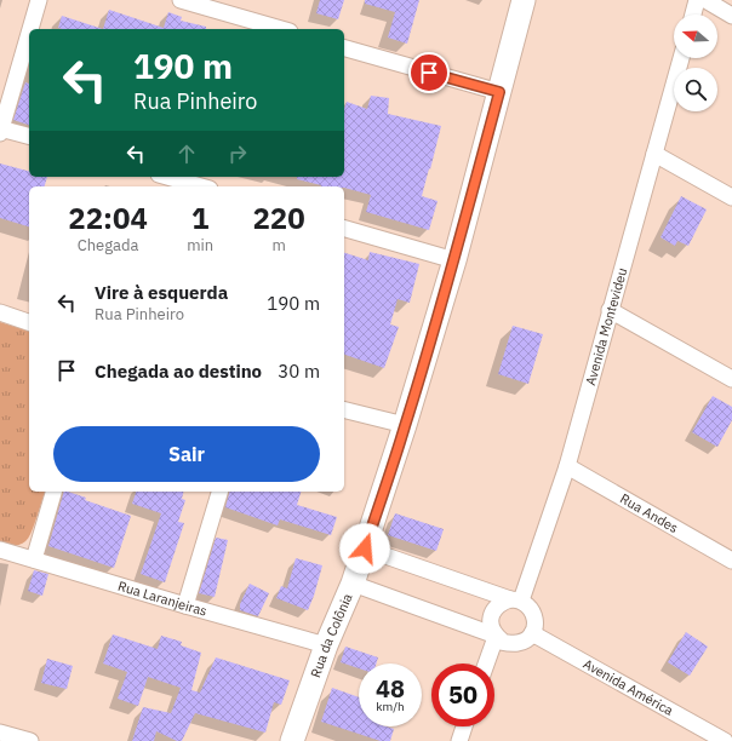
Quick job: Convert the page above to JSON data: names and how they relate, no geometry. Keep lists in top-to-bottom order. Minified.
{"streets":{"main road":["Rua da Colônia"],"street":["Avenida Montevideu","Rua Andes","Rua Laranjeiras","Avenida América"]},"crossings":[["Avenida Montevideu","Rua Andes"],["Avenida Montevideu","Avenida América"],["Rua Laranjeiras","Rua da Colônia"]],"north":"left","page":{"turn":["190 m","Rua Pinheiro"],"eta":["22:04","Chegada","1","min","220","m"],"list":[{"name":"Vire à esquerda","note":"Rua Pinheiro","value":"190 m"},{"name":"Chegada ao destino","value":"30 m"}],"buttons":"Sair","speed":"48 km/h","limit":"50"}}
